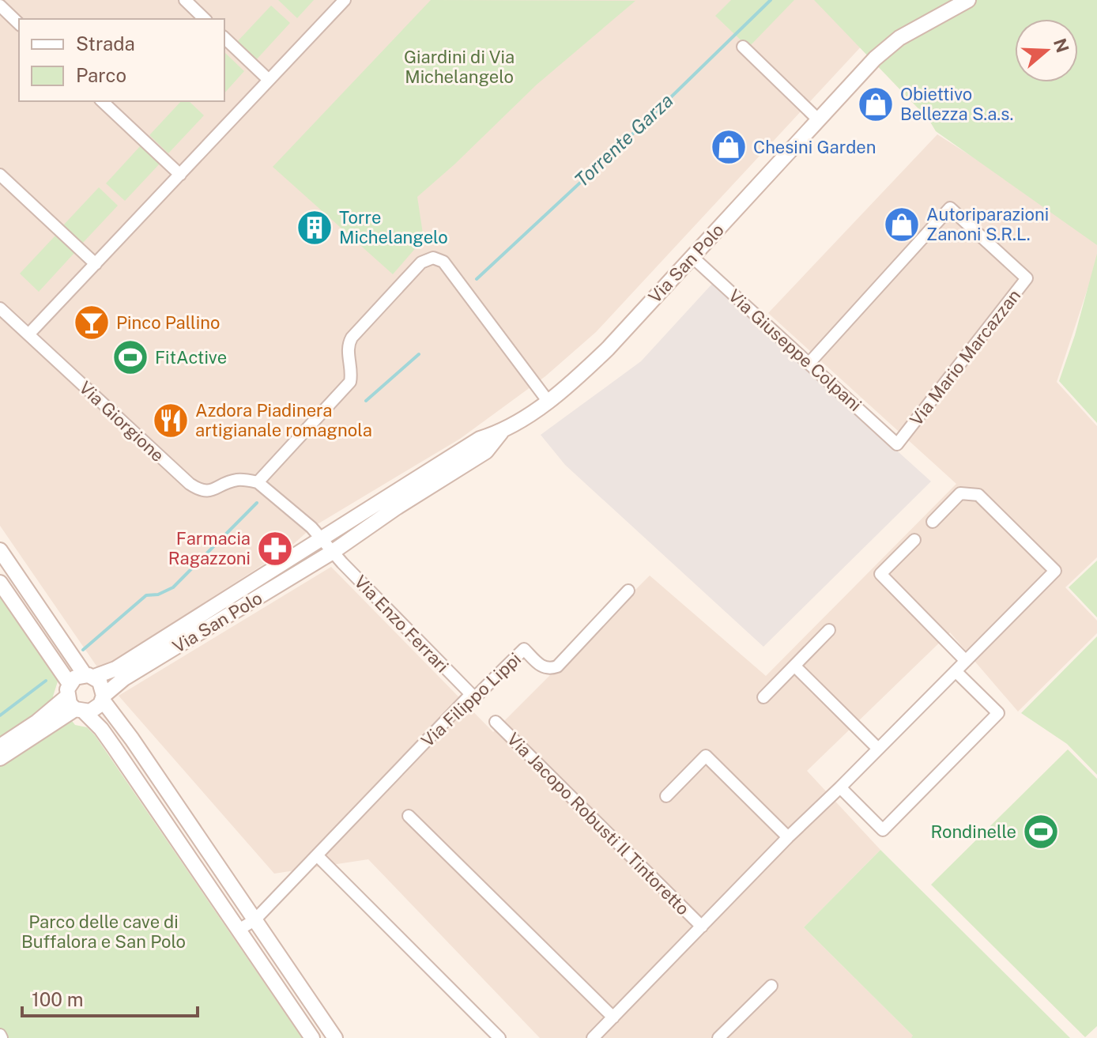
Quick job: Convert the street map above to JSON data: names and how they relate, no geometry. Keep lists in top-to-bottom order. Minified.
{"streets":{"main road":["Via San Polo"],"street":["Via Giuseppe Colpani","Via Mario Marcazzan","Via Giorgione","Via Enzo Ferrari","Via Filippo Lippi","Via Jacopo Robusti Il Tintoretto"]},"crossings":[["Via San Polo","Via Giuseppe Colpani"],["Via San Polo","Via Enzo Ferrari"],["Via Giuseppe Colpani","Via Mario Marcazzan"],["Via Enzo Ferrari","Via Filippo Lippi"]],"water":["Torrente Garza"],"parks":["Giardini di Via Michelangelo","Parco delle cave di Buffalora e San Polo"],"places":{"shop":["Obiettivo Bellezza S.a.s.","Chesini Garden","Autoriparazioni Zanoni S.R.L."],"building":["Torre Michelangelo"],"bar":["Pinco Pallino"],"sports":["FitActive","Rondinelle"],"restaurant":["Azdora Piadinera artigianale romagnola"],"pharmacy":["Farmacia Ragazzoni"]},"legend":["Strada","Parco"],"scale_bar":"100 m","north":"right"}
